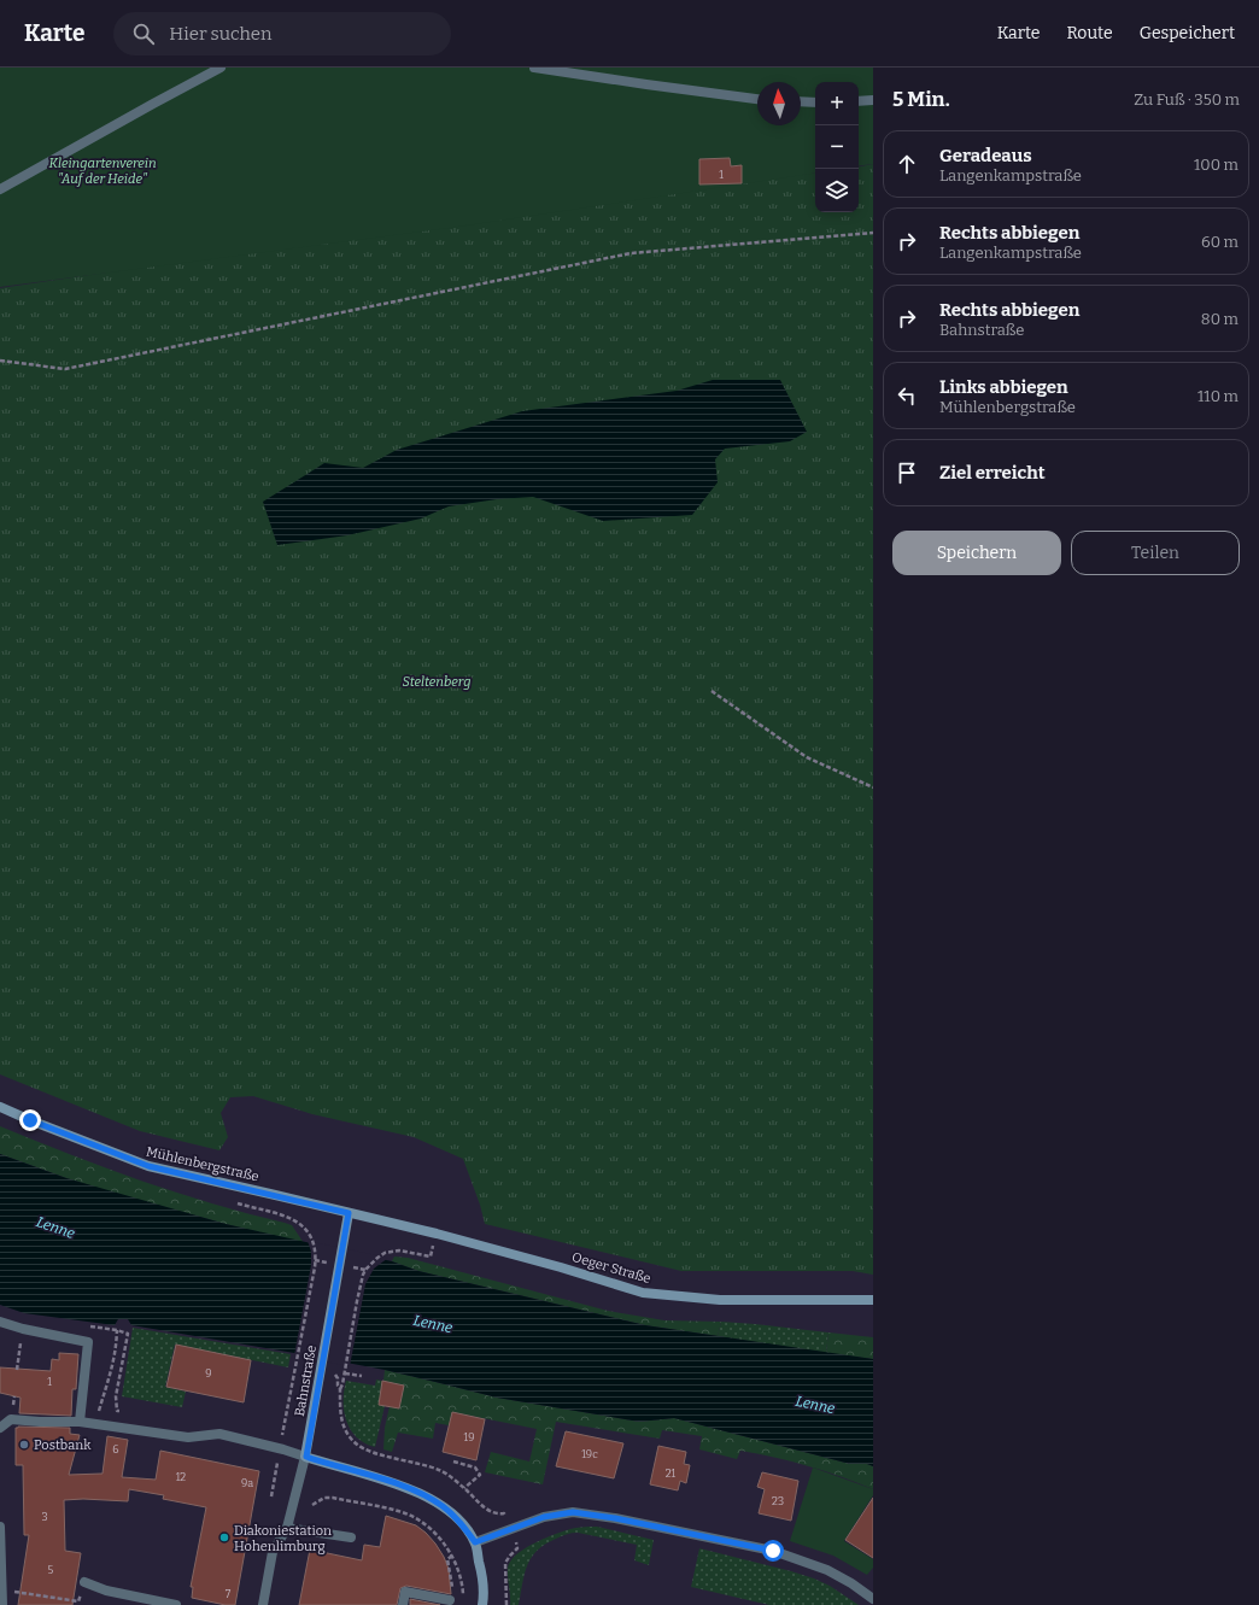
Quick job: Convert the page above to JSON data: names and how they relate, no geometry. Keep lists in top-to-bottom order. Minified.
{"streets":{"street":["Mühlenbergstraße","Oeger Straße","Bahnstraße"]},"crossings":[["Mühlenbergstraße","Oeger Straße"],["Mühlenbergstraße","Bahnstraße"],["Oeger Straße","Bahnstraße"]],"water":["Lenne"],"parks":["Kleingartenverein \"Auf der Heide\"","Steltenberg"],"places":["Postbank","Diakoniestation Hohenlimburg"],"house_numbers":["1","9","1","19","6","19c","21","12","9a","23","3","5","7"],"north":"top","page":{"header":"Karte","search":"Hier suchen","nav":["Karte","Route","Gespeichert"],"heading":["5 Min.","Zu Fuß · 350 m"],"map_buttons":["+","−"],"list":[["Geradeaus","Langenkampstraße","100 m"],["Rechts abbiegen","Langenkampstraße","60 m"],["Rechts abbiegen","Bahnstraße","80 m"],["Links abbiegen","Mühlenbergstraße","110 m"],"Ziel erreicht"],"buttons":["Speichern","Teilen"]}}
